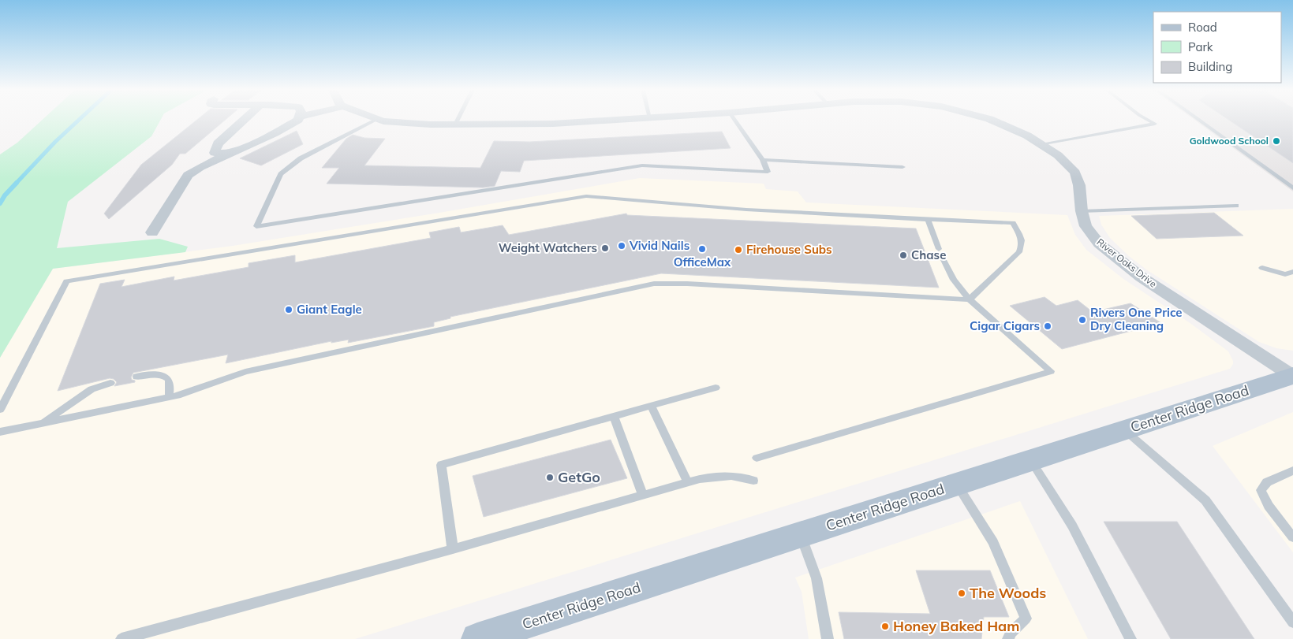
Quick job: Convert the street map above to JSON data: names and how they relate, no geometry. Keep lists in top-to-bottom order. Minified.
{"streets":{"main road":["Center Ridge Road"],"street":["River Oaks Drive"]},"crossings":[["River Oaks Drive","Center Ridge Road"]],"places":["Goldwood School","Vivid Nails","Weight Watchers","OfficeMax","Firehouse Subs","Chase","Giant Eagle","Rivers One Price Dry Cleaning","Cigar Cigars","GetGo","The Woods","Honey Baked Ham"],"legend":["Road","Park","Building"]}
